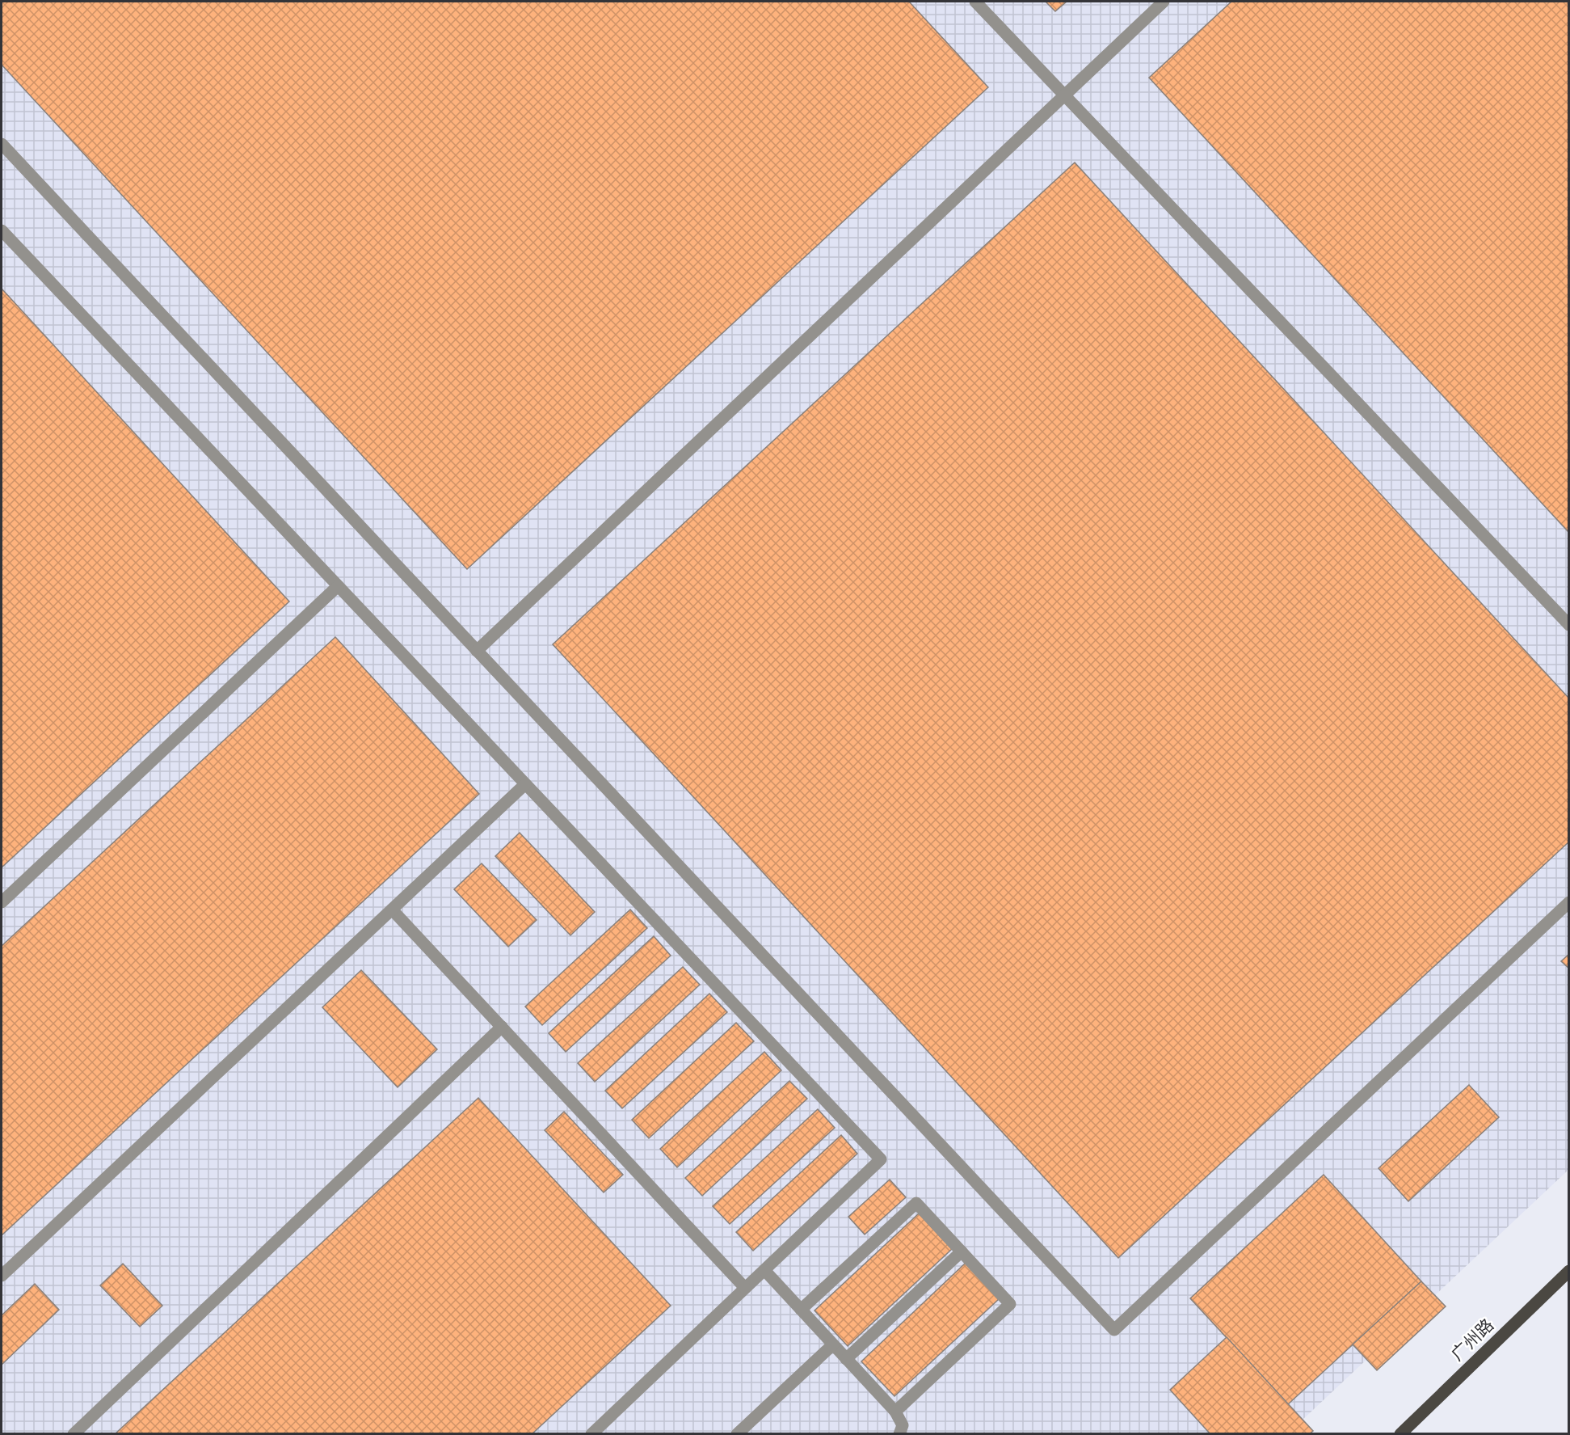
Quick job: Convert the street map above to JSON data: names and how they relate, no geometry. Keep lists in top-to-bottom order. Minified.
{"streets":{"main road":["广州路"]}}
